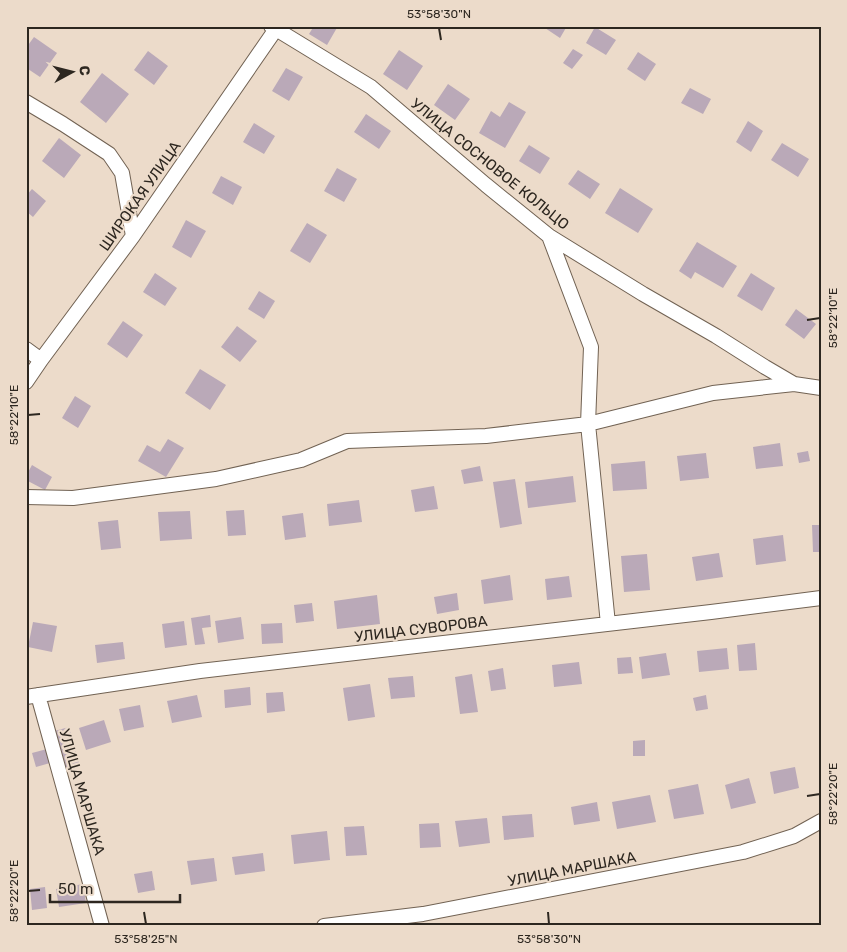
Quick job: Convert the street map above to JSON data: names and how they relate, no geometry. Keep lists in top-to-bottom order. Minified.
{"streets":{"street":["УЛИЦА СОСНОВОЕ КОЛЬЦО","ШИРОКАЯ УЛИЦА","УЛИЦА СУВОРОВА","УЛИЦА МАРШАКА"]},"crossings":[["УЛИЦА СОСНОВОЕ КОЛЬЦО","ШИРОКАЯ УЛИЦА"],["УЛИЦА СУВОРОВА","УЛИЦА МАРШАКА"]],"scale_bar":"50 m","north":"right","coordinates":["53°58'30\"N","58°22'10\"E","58°22'20\"E","53°58'25\"N"]}
